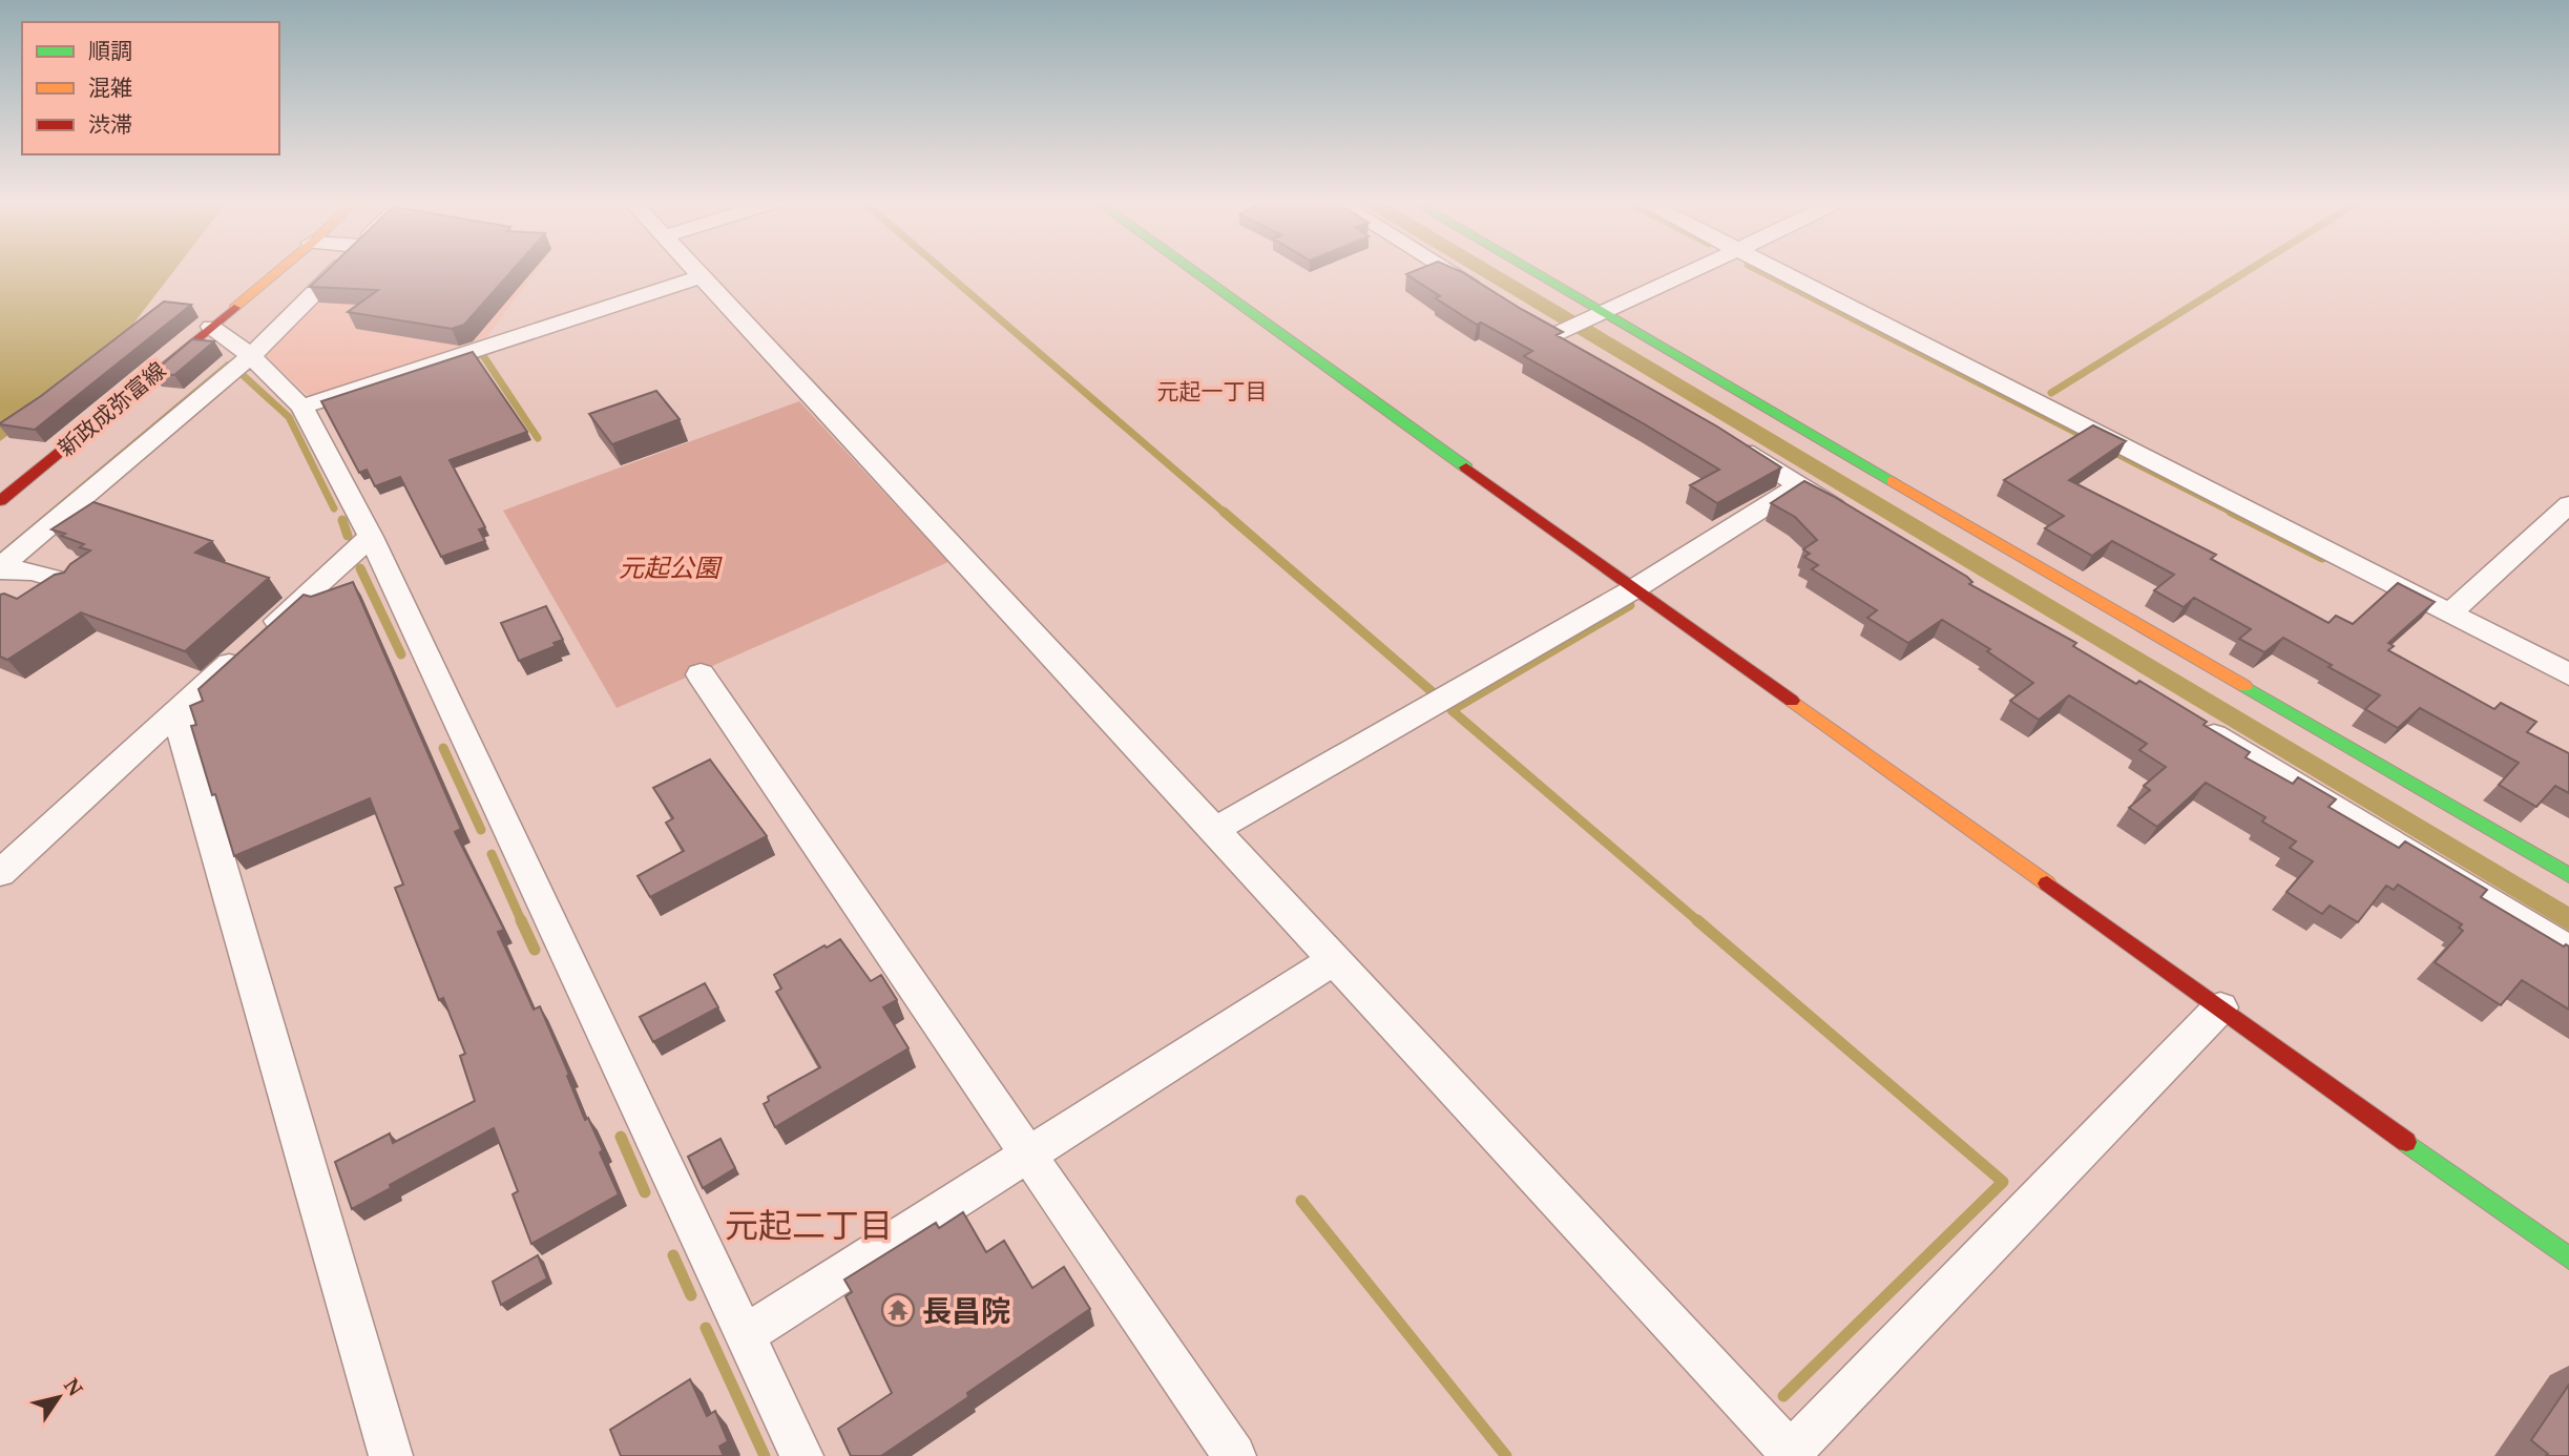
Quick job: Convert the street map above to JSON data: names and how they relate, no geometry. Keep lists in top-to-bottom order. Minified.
{"streets":{"street":["新政成弥富線"]},"districts":["元起一丁目","元起二丁目"],"parks":["元起公園"],"places":{"temple":["長昌院"]},"legend":["順調","混雑","渋滞"],"north":"top right"}
